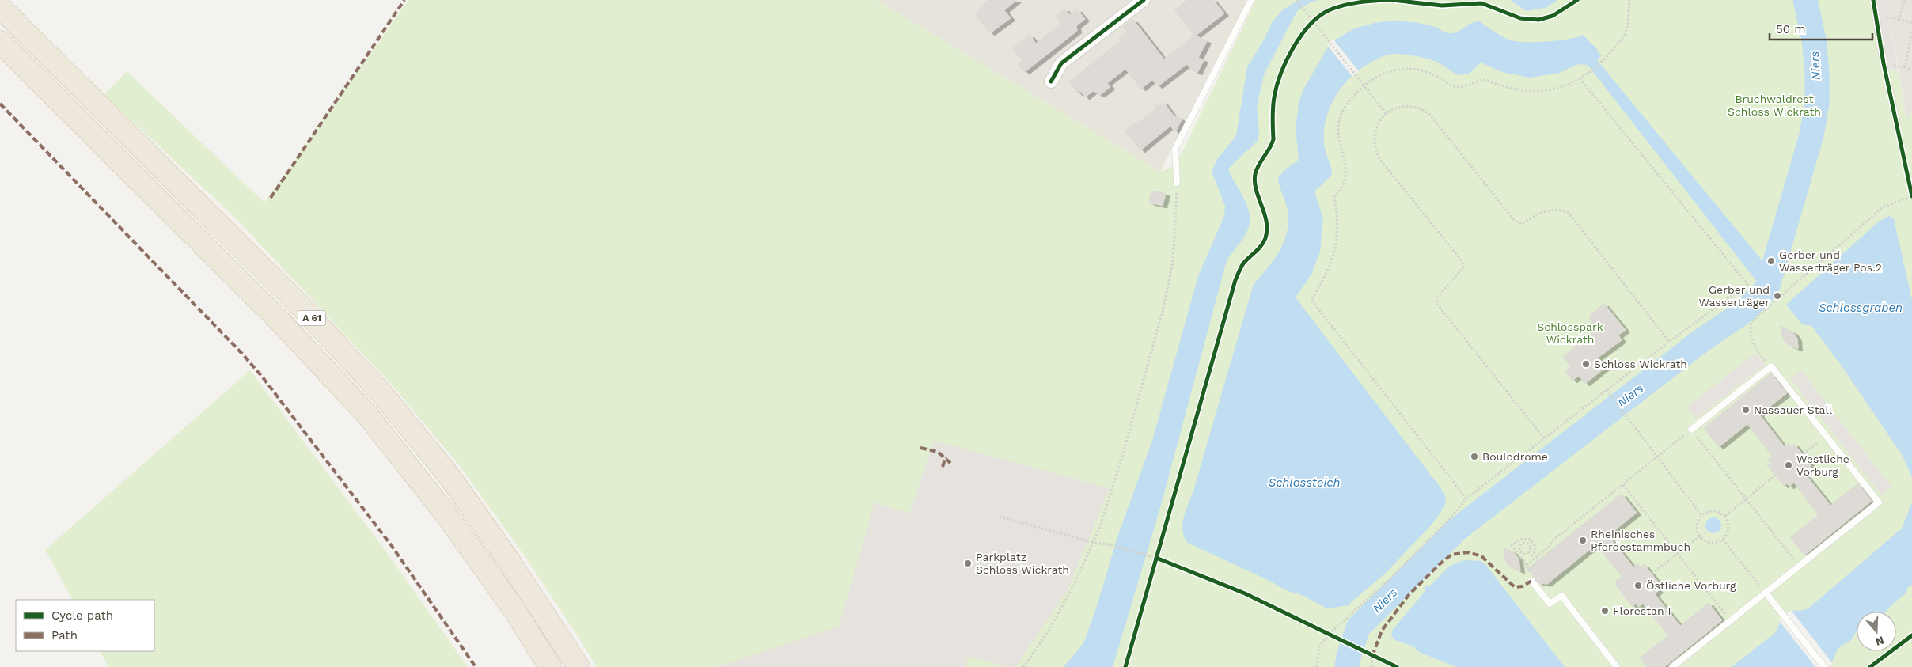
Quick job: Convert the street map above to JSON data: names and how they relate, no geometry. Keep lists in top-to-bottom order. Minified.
{"streets":{"highway":["A 61"]},"water":["Niers","Schlossgraben","Schlossteich"],"parks":["Bruchwaldrest Schloss Wickrath","Schlosspark Wickrath"],"places":["Gerber und Wasserträger Pos.2","Gerber und Wasserträger","Schloss Wickrath","Nassauer Stall","Boulodrome","Westliche Vorburg","Rheinisches Pferdestammbuch","Parkplatz Schloss Wickrath","Östliche Vorburg","Florestan I"],"legend":["Cycle path","Path"],"scale_bar":"50 m","north":"bottom"}
